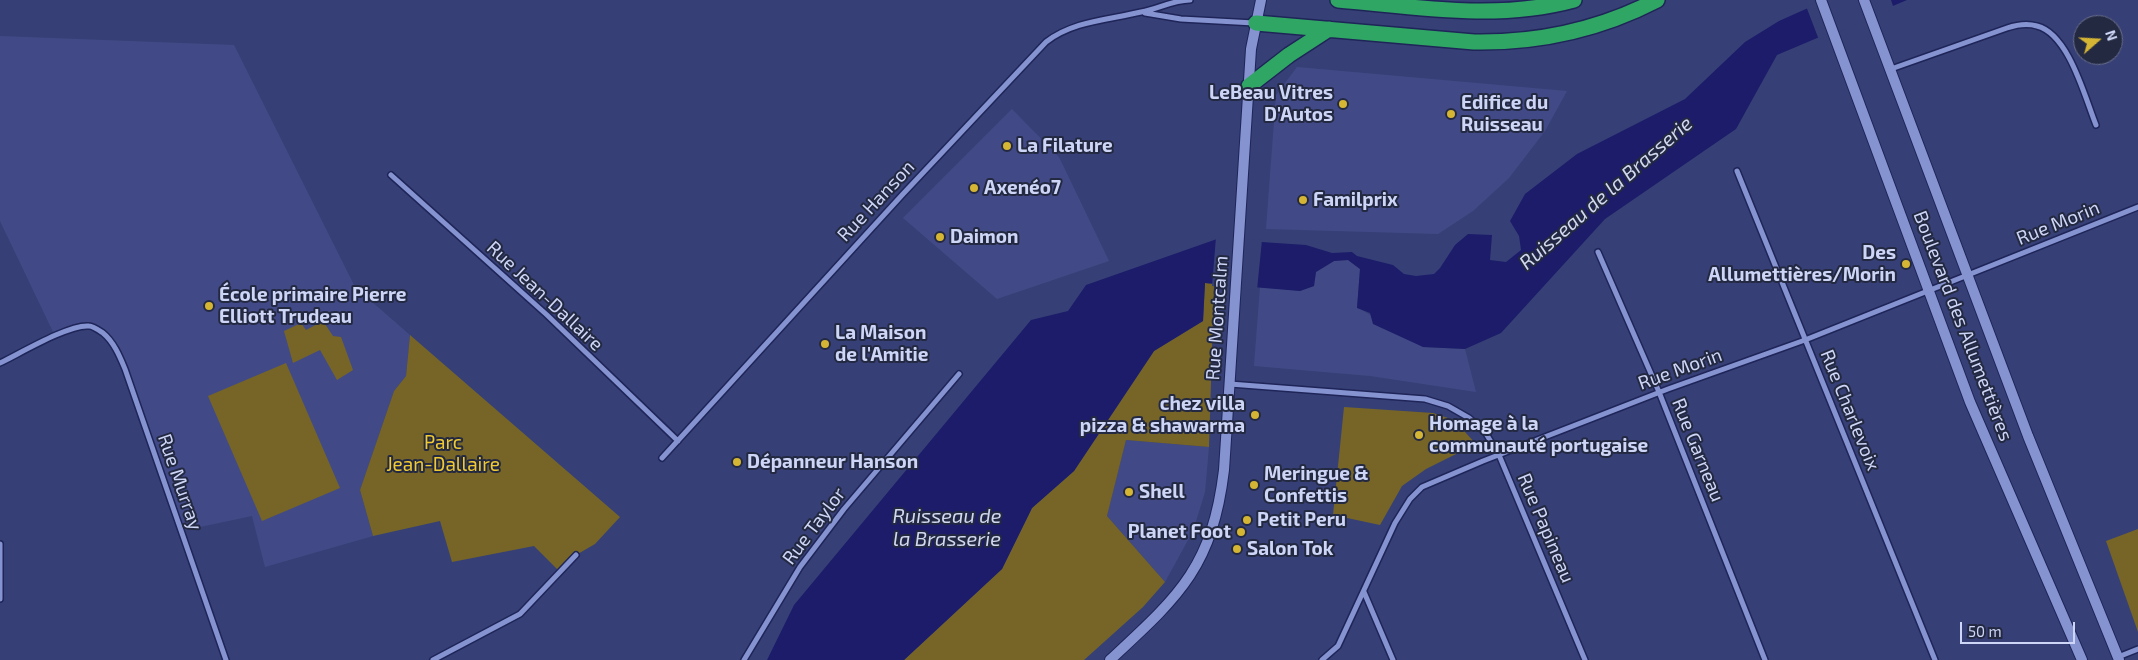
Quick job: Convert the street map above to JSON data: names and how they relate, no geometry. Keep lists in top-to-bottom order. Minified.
{"streets":{"main road":["Rue Montcalm","Boulevard des Allumettières"],"street":["Rue Hanson","Rue Morin","Rue Jean-Dallaire","Rue Charlevoix","Rue Garneau","Rue Murray","Rue Taylor","Rue Papineau"]},"crossings":[["Rue Hanson","Rue Jean-Dallaire"],["Rue Hanson","Rue Montcalm"],["Rue Morin","Boulevard des Allumettières"],["Rue Morin","Rue Charlevoix"],["Rue Morin","Rue Garneau"],["Rue Morin","Rue Papineau"],["Rue Montcalm","Rue Papineau"]],"water":["Ruisseau de la Brasserie"],"parks":["Parc Jean-Dallaire"],"places":["LeBeau Vitres D'Autos","Edifice du Ruisseau","La Filature","Axenéo7","Familprix","Daimon","Des Allumettières/Morin","École primaire Pierre Elliott Trudeau","La Maison de l'Amitie","chez villa pizza & shawarma","Homage à la communauté portugaise","Dépanneur Hanson","Meringue & Confettis","Shell","Petit Peru","Planet Foot","Salon Tok"],"scale_bar":"50 m","north":"right"}
